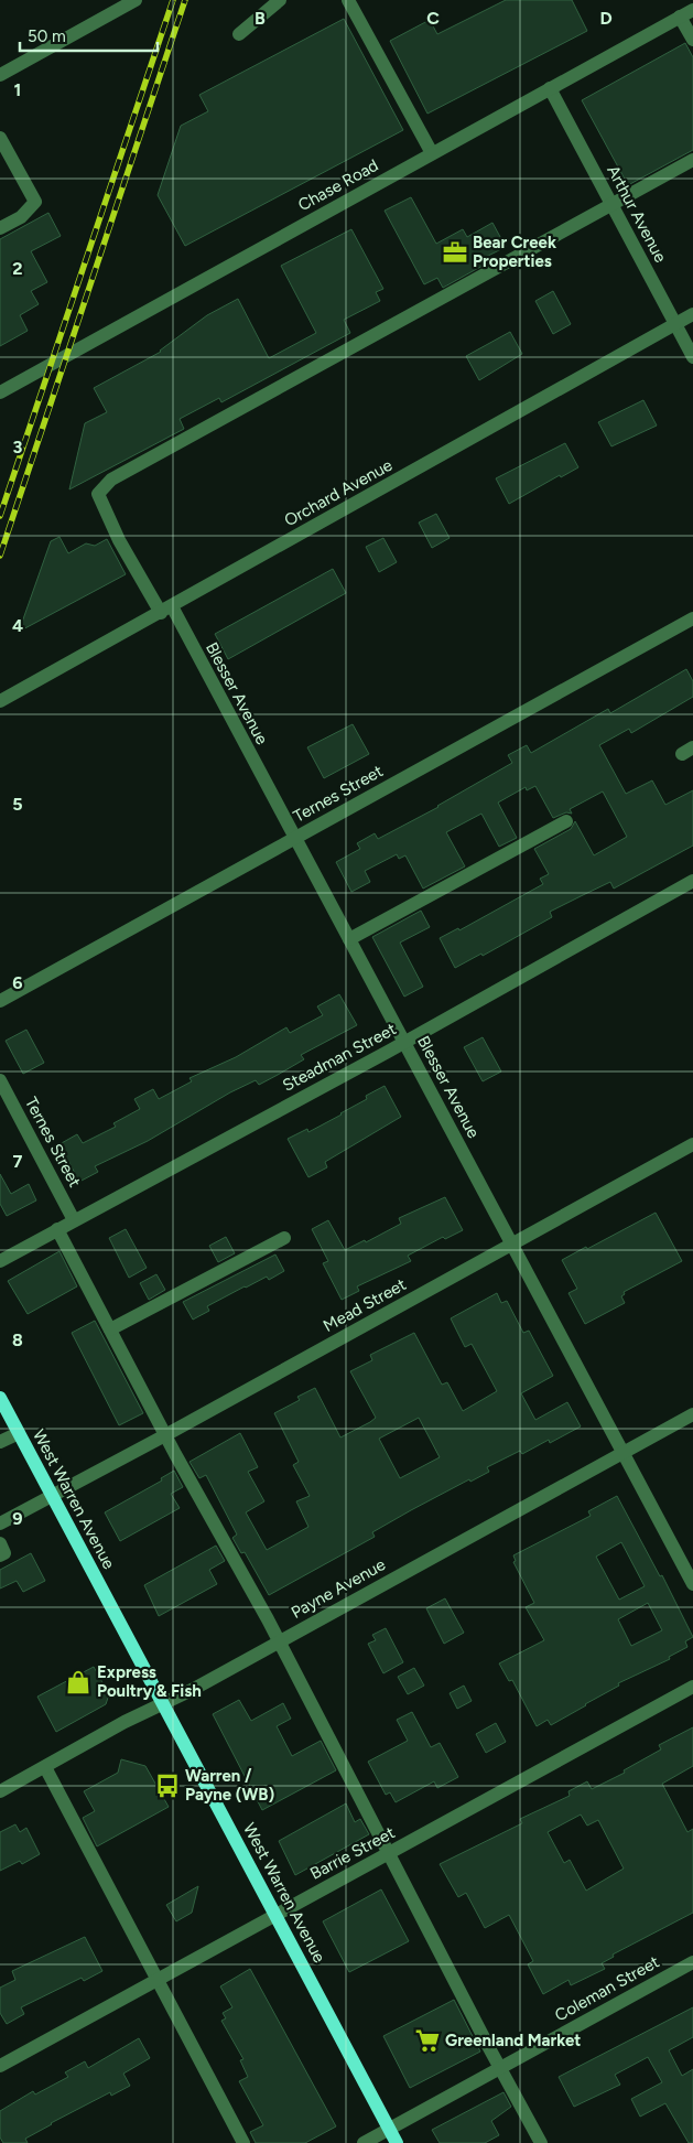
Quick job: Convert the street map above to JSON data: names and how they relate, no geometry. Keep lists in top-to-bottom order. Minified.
{"streets":{"main road":["West Warren Avenue"],"street":["Chase Road","Arthur Avenue","Orchard Avenue","Blesser Avenue","Ternes Street","Steadman Street","Mead Street","Payne Avenue","Barrie Street","Coleman Street"]},"crossings":[["Chase Road","Arthur Avenue"],["Arthur Avenue","Orchard Avenue"],["Arthur Avenue","Blesser Avenue"],["Orchard Avenue","Blesser Avenue"],["Blesser Avenue","Ternes Street"],["Blesser Avenue","Steadman Street"],["Blesser Avenue","Mead Street"],["Blesser Avenue","Payne Avenue"],["Ternes Street","Steadman Street"],["Mead Street","West Warren Avenue"],["West Warren Avenue","Payne Avenue"],["West Warren Avenue","Barrie Street"],["West Warren Avenue","Coleman Street"]],"places":{"office":["Bear Creek Properties"],"shop":["Express Poultry & Fish"],"bus stop":["Warren / Payne (WB)"],"supermarket":["Greenland Market"]},"scale_bar":"50 m","grid":{"columns":["B","C","D"],"rows":["1","2","3","4","5","6","7","8","9"]}}
